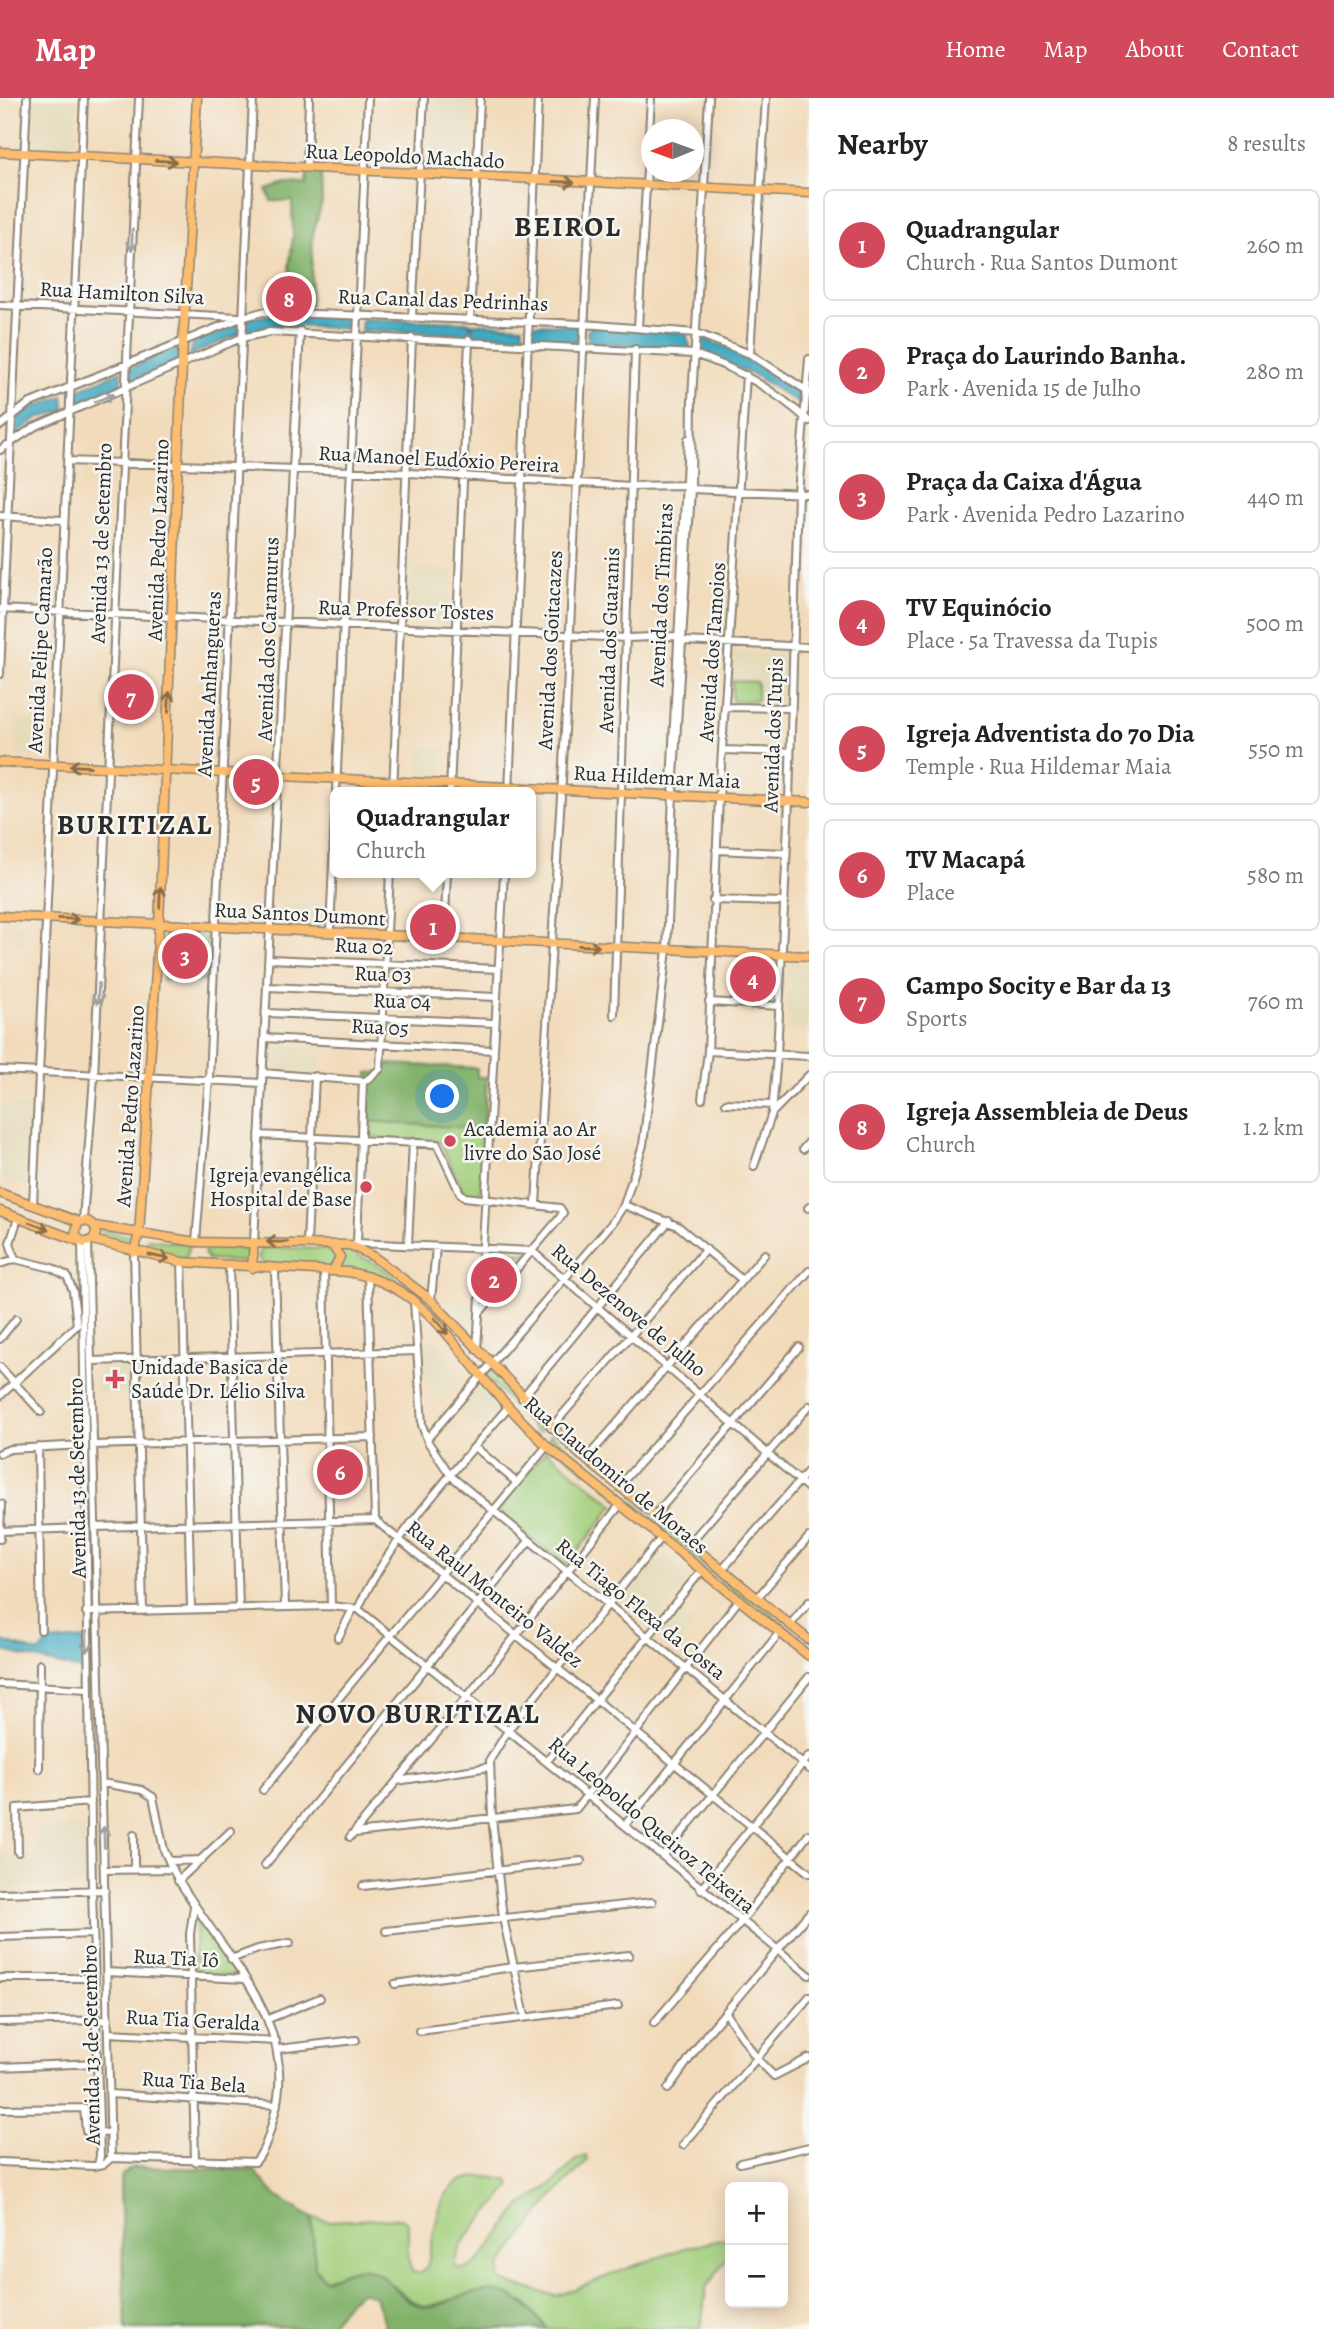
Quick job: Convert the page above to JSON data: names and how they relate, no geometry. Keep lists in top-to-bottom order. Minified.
{"streets":{"main road":["Rua Leopoldo Machado","Avenida Pedro Lazarino","Rua Hildemar Maia","Rua Santos Dumont","Rua Claudomiro de Moraes"],"street":["Rua Hamilton Silva","Rua Canal das Pedrinhas","Rua Manoel Eudóxio Pereira","Avenida 13 de Setembro","Avenida dos Timbiras","Rua Professor Tostes","Avenida dos Caramurus","Avenida dos Guaranis","Avenida Felipe Camarão","Avenida dos Goitacazes","Avenida dos Tamoios","Avenida Anhangueras","Avenida dos Tupis","Rua 02","Rua 03","Rua 04","Rua 05","Rua Dezenove de Julho","Rua Raul Monteiro Valdez","Rua Tiago Flexa da Costa","Rua Leopoldo Queiroz Teixeira","Rua Tia Iô","Rua Tia Geralda","Rua Tia Bela"]},"crossings":[["Rua Leopoldo Machado","Avenida Pedro Lazarino"],["Rua Leopoldo Machado","Avenida dos Timbiras"],["Rua Leopoldo Machado","Avenida Felipe Camarão"],["Rua Leopoldo Machado","Avenida dos Goitacazes"],["Rua Hamilton Silva","Rua Canal das Pedrinhas"],["Rua Hamilton Silva","Avenida Pedro Lazarino"],["Rua Hamilton Silva","Avenida Felipe Camarão"],["Rua Hamilton Silva","Avenida Anhangueras"],["Rua Canal das Pedrinhas","Avenida Pedro Lazarino"],["Rua Canal das Pedrinhas","Avenida 13 de Setembro"],["Rua Canal das Pedrinhas","Avenida dos Timbiras"],["Rua Canal das Pedrinhas","Avenida dos Caramurus"],["Rua Canal das Pedrinhas","Avenida dos Guaranis"],["Rua Canal das Pedrinhas","Avenida Felipe Camarão"],["Rua Canal das Pedrinhas","Avenida dos Goitacazes"],["Rua Canal das Pedrinhas","Avenida dos Tamoios"],["Rua Canal das Pedrinhas","Avenida Anhangueras"],["Rua Canal das Pedrinhas","Avenida dos Tupis"],["Rua Manoel Eudóxio Pereira","Avenida Pedro Lazarino"],["Rua Manoel Eudóxio Pereira","Avenida 13 de Setembro"],["Rua Manoel Eudóxio Pereira","Avenida dos Timbiras"],["Rua Manoel Eudóxio Pereira","Avenida dos Caramurus"],["Rua Manoel Eudóxio Pereira","Avenida dos Guaranis"],["Rua Manoel Eudóxio Pereira","Avenida Felipe Camarão"],["Rua Manoel Eudóxio Pereira","Avenida dos Goitacazes"],["Rua Manoel Eudóxio Pereira","Avenida Anhangueras"],["Avenida Pedro Lazarino","Rua Professor Tostes"],["Avenida Pedro Lazarino","Rua Hildemar Maia"],["Avenida Pedro Lazarino","Rua Santos Dumont"],["Avenida Pedro Lazarino","Rua Claudomiro de Moraes"],["Avenida 13 de Setembro","Rua Professor Tostes"],["Avenida 13 de Setembro","Rua Hildemar Maia"],["Avenida 13 de Setembro","Rua Santos Dumont"],["Avenida 13 de Setembro","Rua Claudomiro de Moraes"],["Avenida 13 de Setembro","Rua Raul Monteiro Valdez"],["Avenida 13 de Setembro","Rua Leopoldo Queiroz Teixeira"],["Avenida 13 de Setembro","Rua Tia Iô"],["Avenida 13 de Setembro","Rua Tia Geralda"],["Avenida 13 de Setembro","Rua Tia Bela"],["Avenida dos Timbiras","Rua Professor Tostes"],["Avenida dos Timbiras","Rua Hildemar Maia"],["Avenida dos Timbiras","Rua Santos Dumont"],["Rua Professor Tostes","Avenida dos Caramurus"],["Rua Professor Tostes","Avenida dos Guaranis"],["Rua Professor Tostes","Avenida Felipe Camarão"],["Rua Professor Tostes","Avenida dos Goitacazes"],["Rua Professor Tostes","Avenida Anhangueras"],["Avenida dos Caramurus","Rua Hildemar Maia"],["Avenida dos Caramurus","Rua Santos Dumont"],["Avenida dos Caramurus","Rua 02"],["Avenida dos Caramurus","Rua 03"],["Avenida dos Caramurus","Rua 04"],["Avenida dos Caramurus","Rua 05"],["Avenida dos Caramurus","Rua Claudomiro de Moraes"],["Avenida dos Guaranis","Rua Hildemar Maia"],["Avenida dos Guaranis","Rua Santos Dumont"],["Avenida Felipe Camarão","Rua Hildemar Maia"],["Avenida Felipe Camarão","Rua Santos Dumont"],["Avenida dos Goitacazes","Rua Hildemar Maia"],["Avenida dos Goitacazes","Rua Santos Dumont"],["Avenida dos Tamoios","Rua Hildemar Maia"],["Avenida dos Tamoios","Rua Santos Dumont"],["Avenida Anhangueras","Rua Hildemar Maia"],["Avenida Anhangueras","Rua Santos Dumont"],["Avenida Anhangueras","Rua Claudomiro de Moraes"],["Avenida dos Tupis","Rua Hildemar Maia"],["Avenida dos Tupis","Rua Santos Dumont"],["Rua Dezenove de Julho","Rua Claudomiro de Moraes"]],"districts":["BEIROL","BURITIZAL","NOVO BURITIZAL"],"places":{"other":["Academia ao Ar livre do São José","Igreja evangélica Hospital de Base"],"health":["Unidade Basica de Saúde Dr. Lélio Silva"]},"north":"left","page":{"header":"Map","nav":["Home","Map","About","Contact"],"heading":["Nearby","8 results"],"list":[{"mark":"1","name":"Quadrangular","note":"Church · Rua Santos Dumont","value":"260 m"},{"mark":"2","name":"Praça do Laurindo Banha.","note":"Park · Avenida 15 de Julho","value":"280 m"},{"mark":"3","name":"Praça da Caixa d'Água","note":"Park · Avenida Pedro Lazarino","value":"440 m"},{"mark":"4","name":"TV Equinócio","note":"Place · 5a Travessa da Tupis","value":"500 m"},{"mark":"5","name":"Igreja Adventista do 7o Dia","note":"Temple · Rua Hildemar Maia","value":"550 m"},{"mark":"6","name":"TV Macapá","note":"Place","value":"580 m"},{"mark":"7","name":"Campo Socity e Bar da 13","note":"Sports","value":"760 m"},{"mark":"8","name":"Igreja Assembleia de Deus","note":"Church","value":"1.2 km"}],"pins":["8","7","5","1","3","4","2","6"],"popup":["Quadrangular","Church"],"map_buttons":["+","−"]}}
